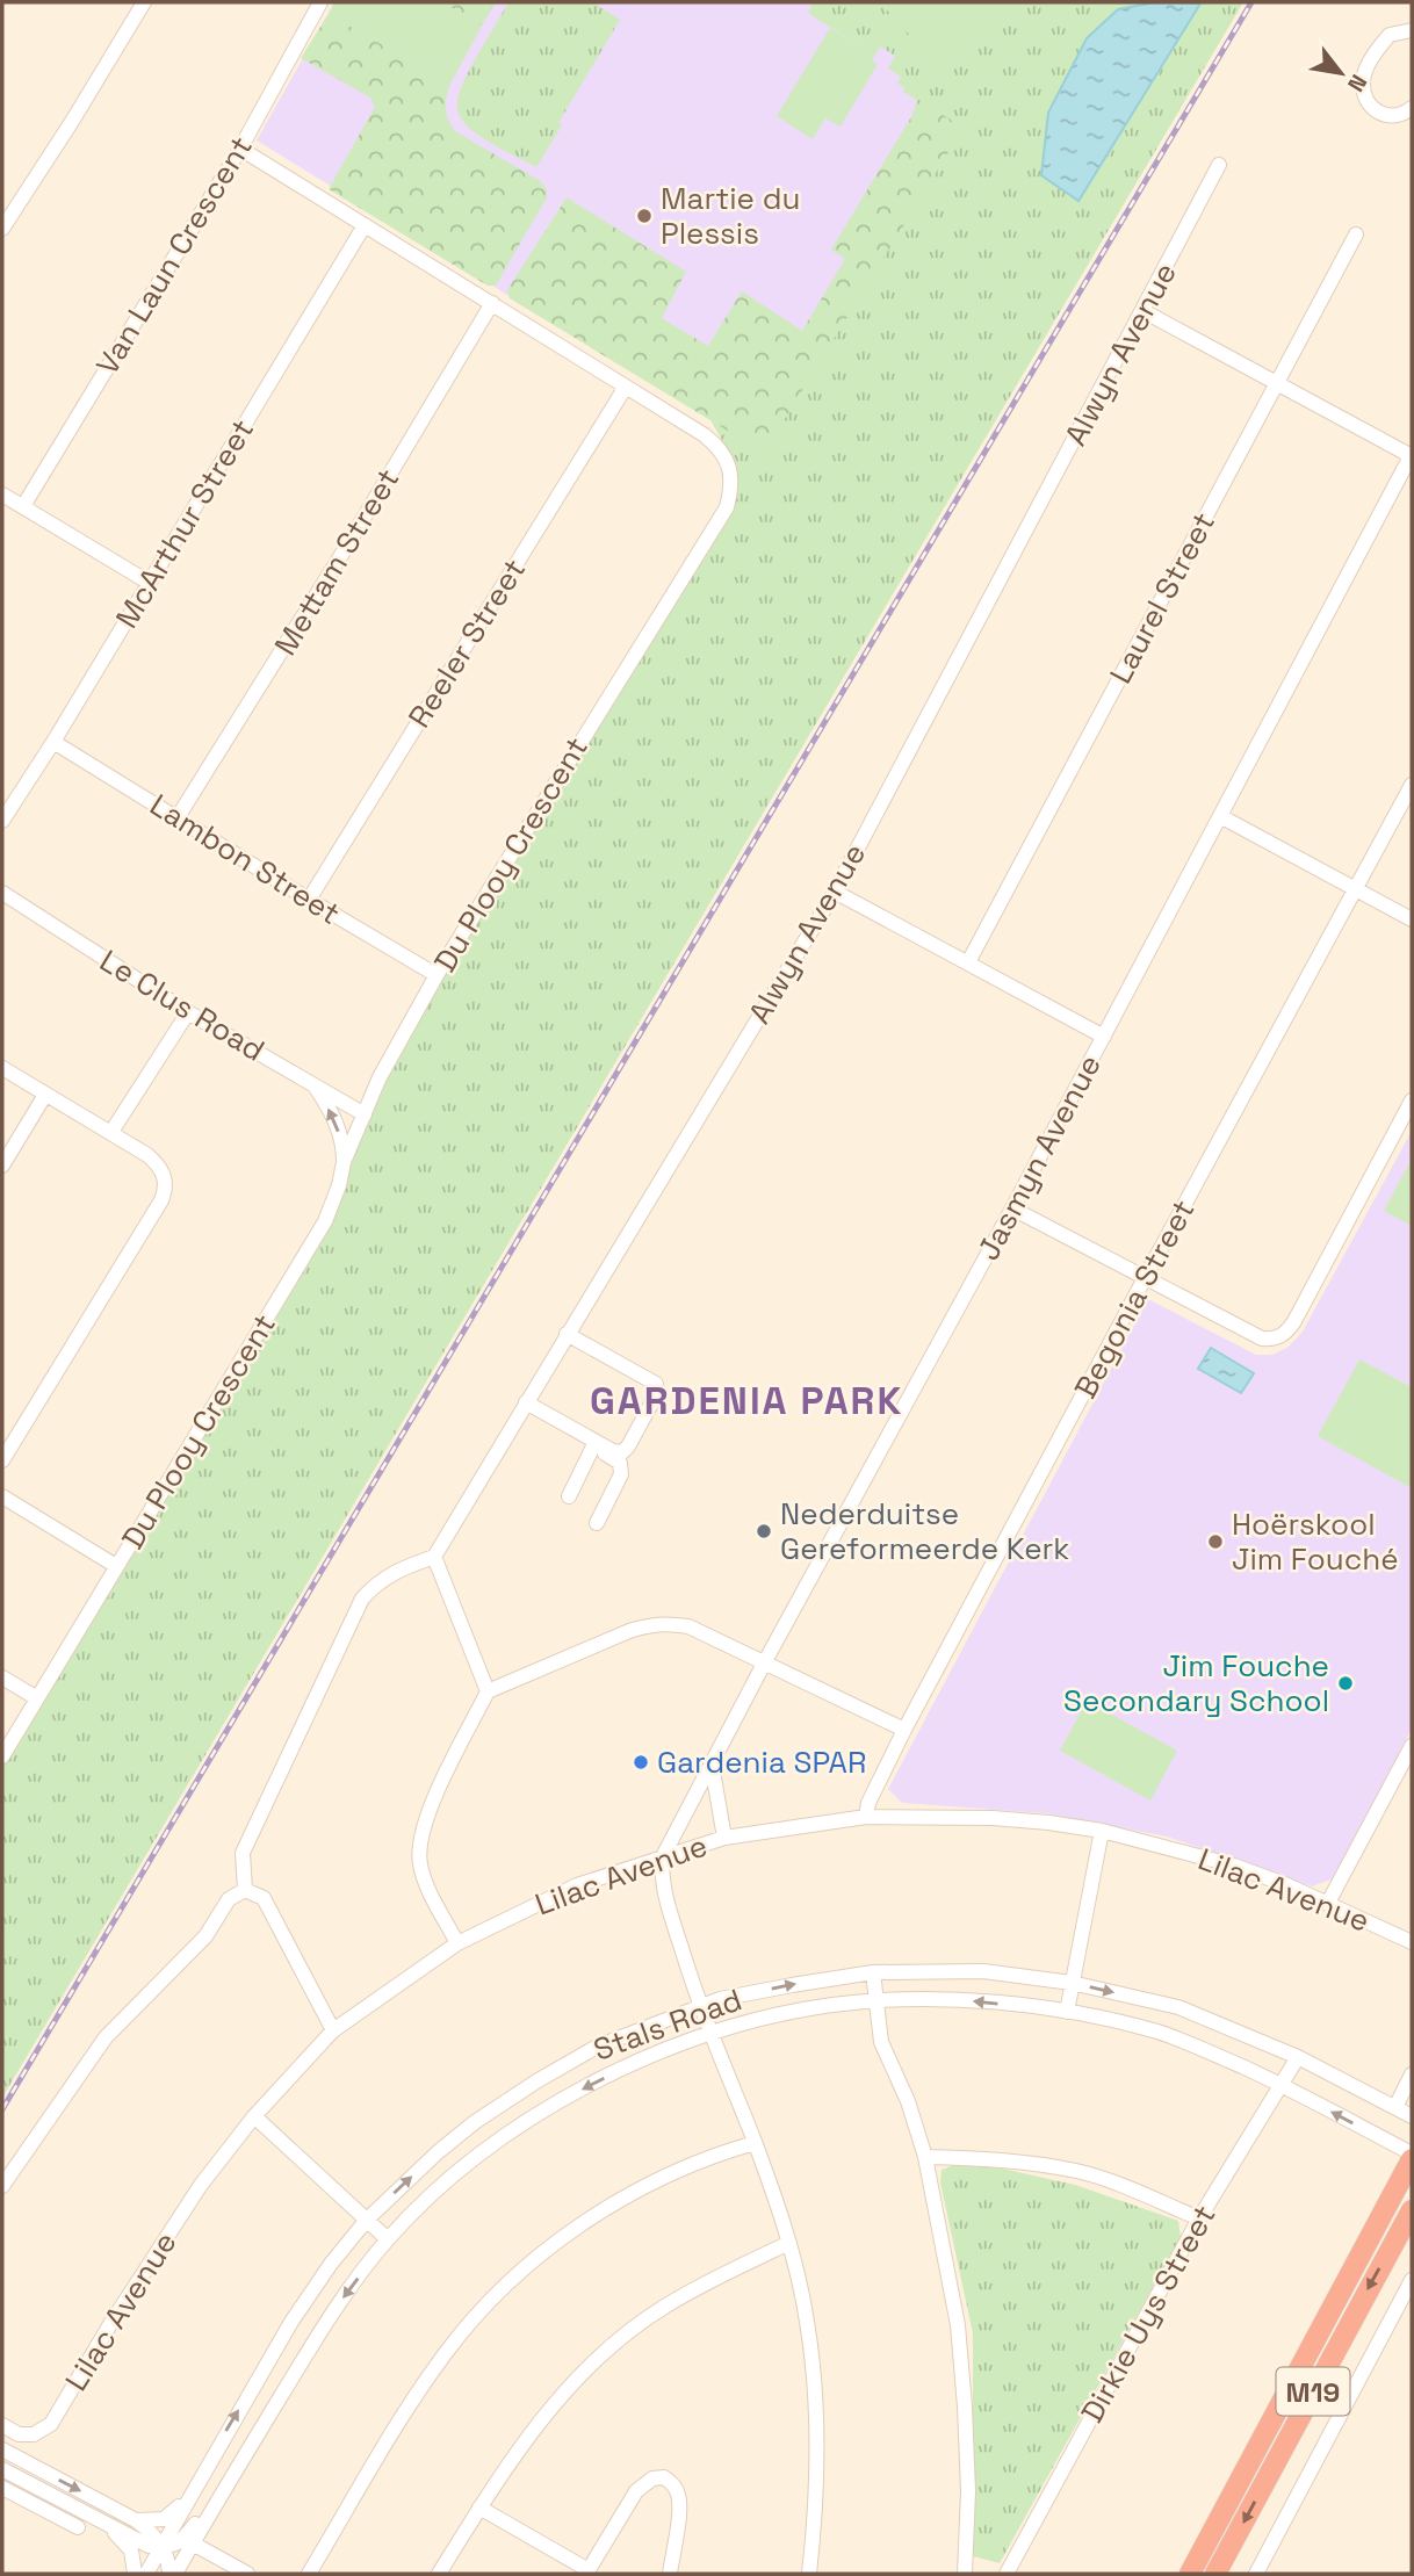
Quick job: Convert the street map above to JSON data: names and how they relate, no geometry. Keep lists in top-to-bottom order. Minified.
{"streets":{"highway":["M19"],"street":["Van Laun Crescent","Alwyn Avenue","McArthur Street","Mettam Street","Laurel Street","Reeler Street","Du Plooy Crescent","Lambon Street","Le Clus Road","Jasmyn Avenue","Begonia Street","Lilac Avenue","Stals Road","Dirkie Uys Street"]},"crossings":[["Van Laun Crescent","Du Plooy Crescent"],["McArthur Street","Du Plooy Crescent"],["McArthur Street","Lambon Street"],["Mettam Street","Du Plooy Crescent"],["Mettam Street","Lambon Street"],["Reeler Street","Du Plooy Crescent"],["Reeler Street","Lambon Street"],["Du Plooy Crescent","Lambon Street"],["Du Plooy Crescent","Le Clus Road"],["Jasmyn Avenue","Lilac Avenue"],["Begonia Street","Lilac Avenue"],["Stals Road","Dirkie Uys Street"],["Stals Road","M19"]],"districts":["GARDENIA PARK"],"places":["Martie du Plessis","Nederduitse Gereformeerde Kerk","Hoërskool Jim Fouché","Jim Fouche Secondary School","Gardenia SPAR"],"north":"bottom right"}
